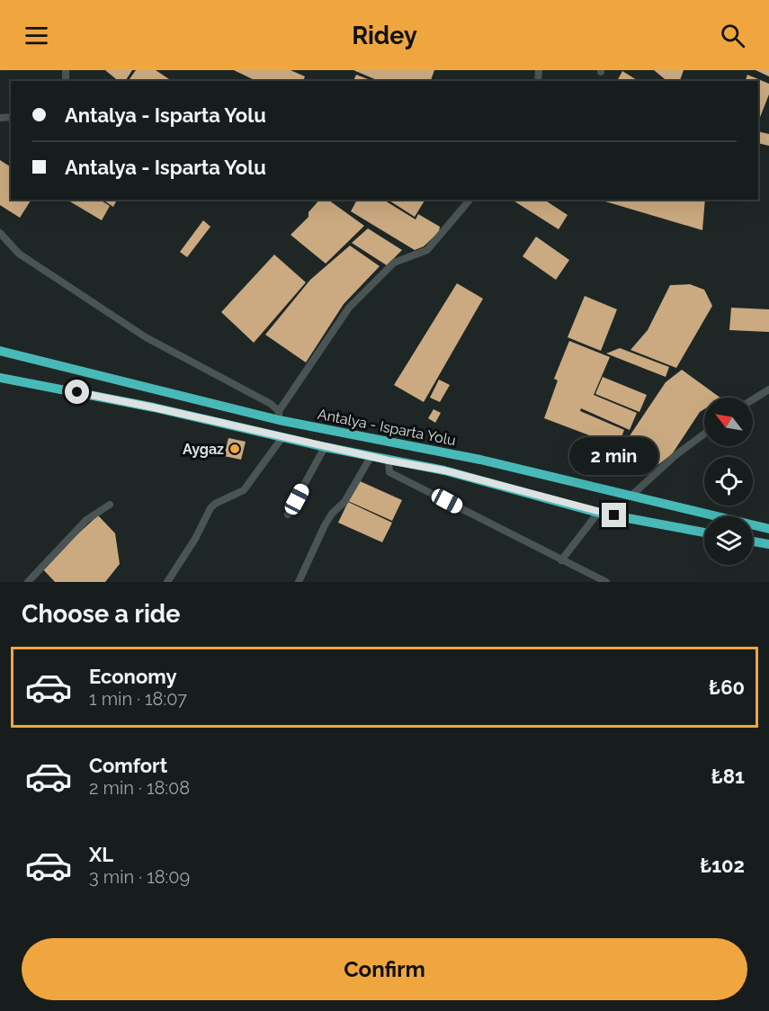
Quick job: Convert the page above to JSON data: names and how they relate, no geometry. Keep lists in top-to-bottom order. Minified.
{"streets":{"highway":["Antalya - Isparta Yolu"]},"places":["Aygaz"],"north":"top left","page":{"header":"Ridey","banner":["Antalya - Isparta Yolu","Antalya - Isparta Yolu"],"bubble":"2 min","heading":"Choose a ride","list":[{"name":"Economy","note":"1 min · 18:07","value":"₺60"},{"name":"Comfort","note":"2 min · 18:08","value":"₺81"},{"name":"XL","note":"3 min · 18:09","value":"₺102"}],"buttons":"Confirm"}}
